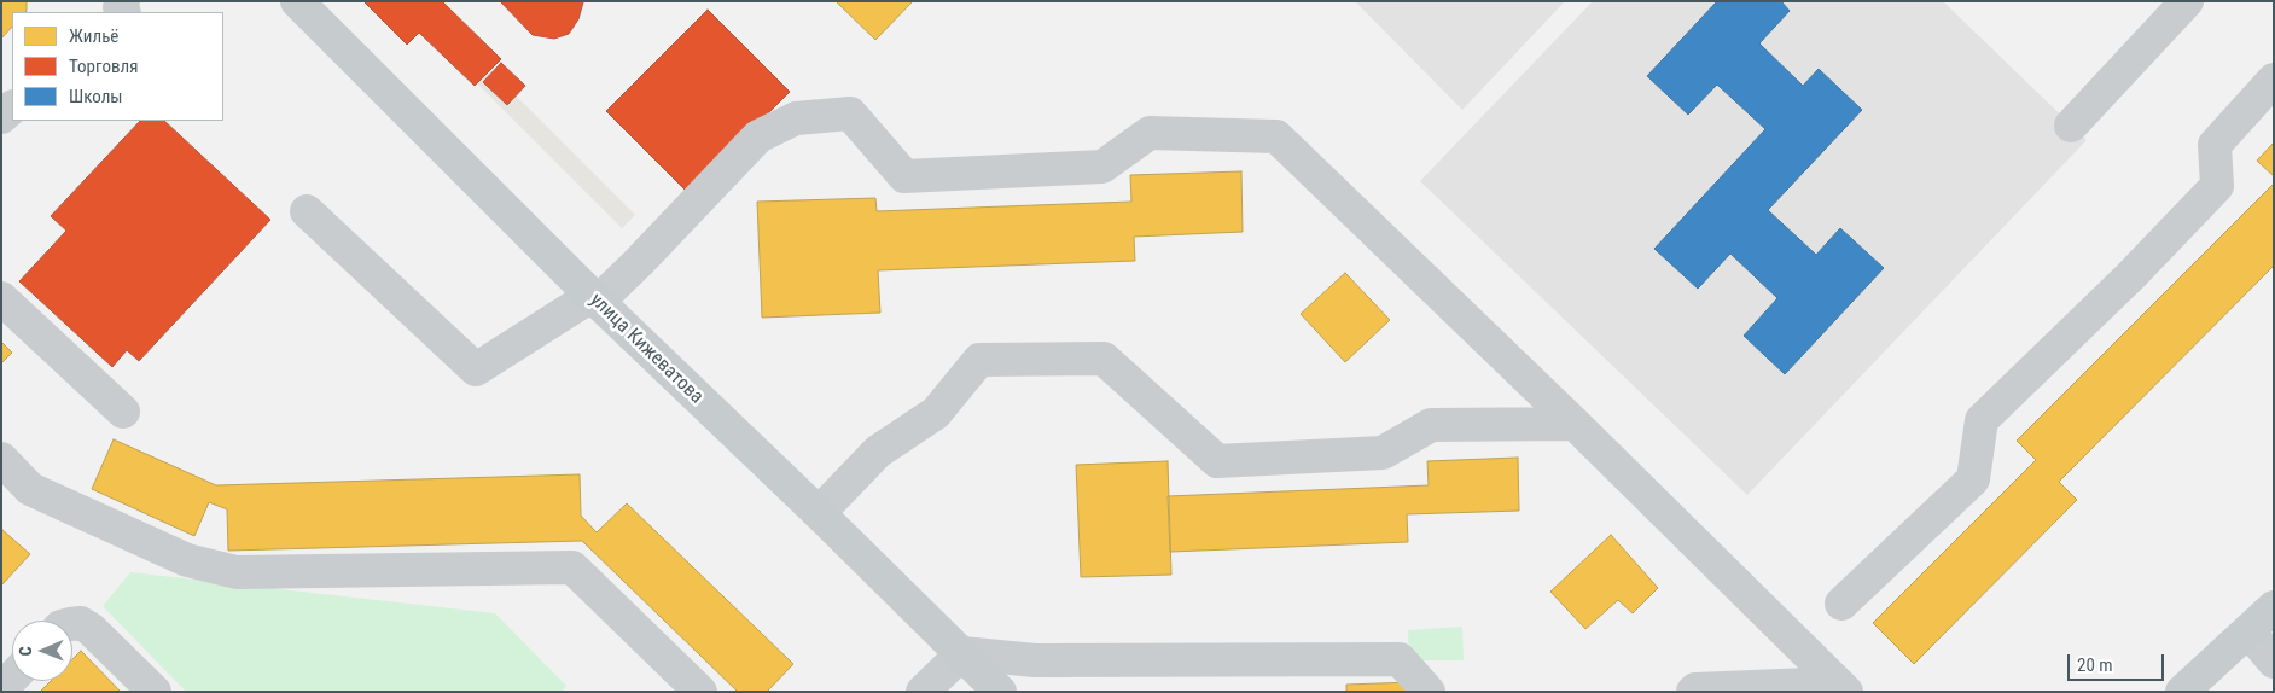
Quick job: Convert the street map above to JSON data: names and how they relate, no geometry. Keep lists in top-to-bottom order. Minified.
{"streets":{"main road":["улица Кижеватова"]},"legend":["Жильё","Торговля","Школы"],"scale_bar":"20 m","north":"left"}
